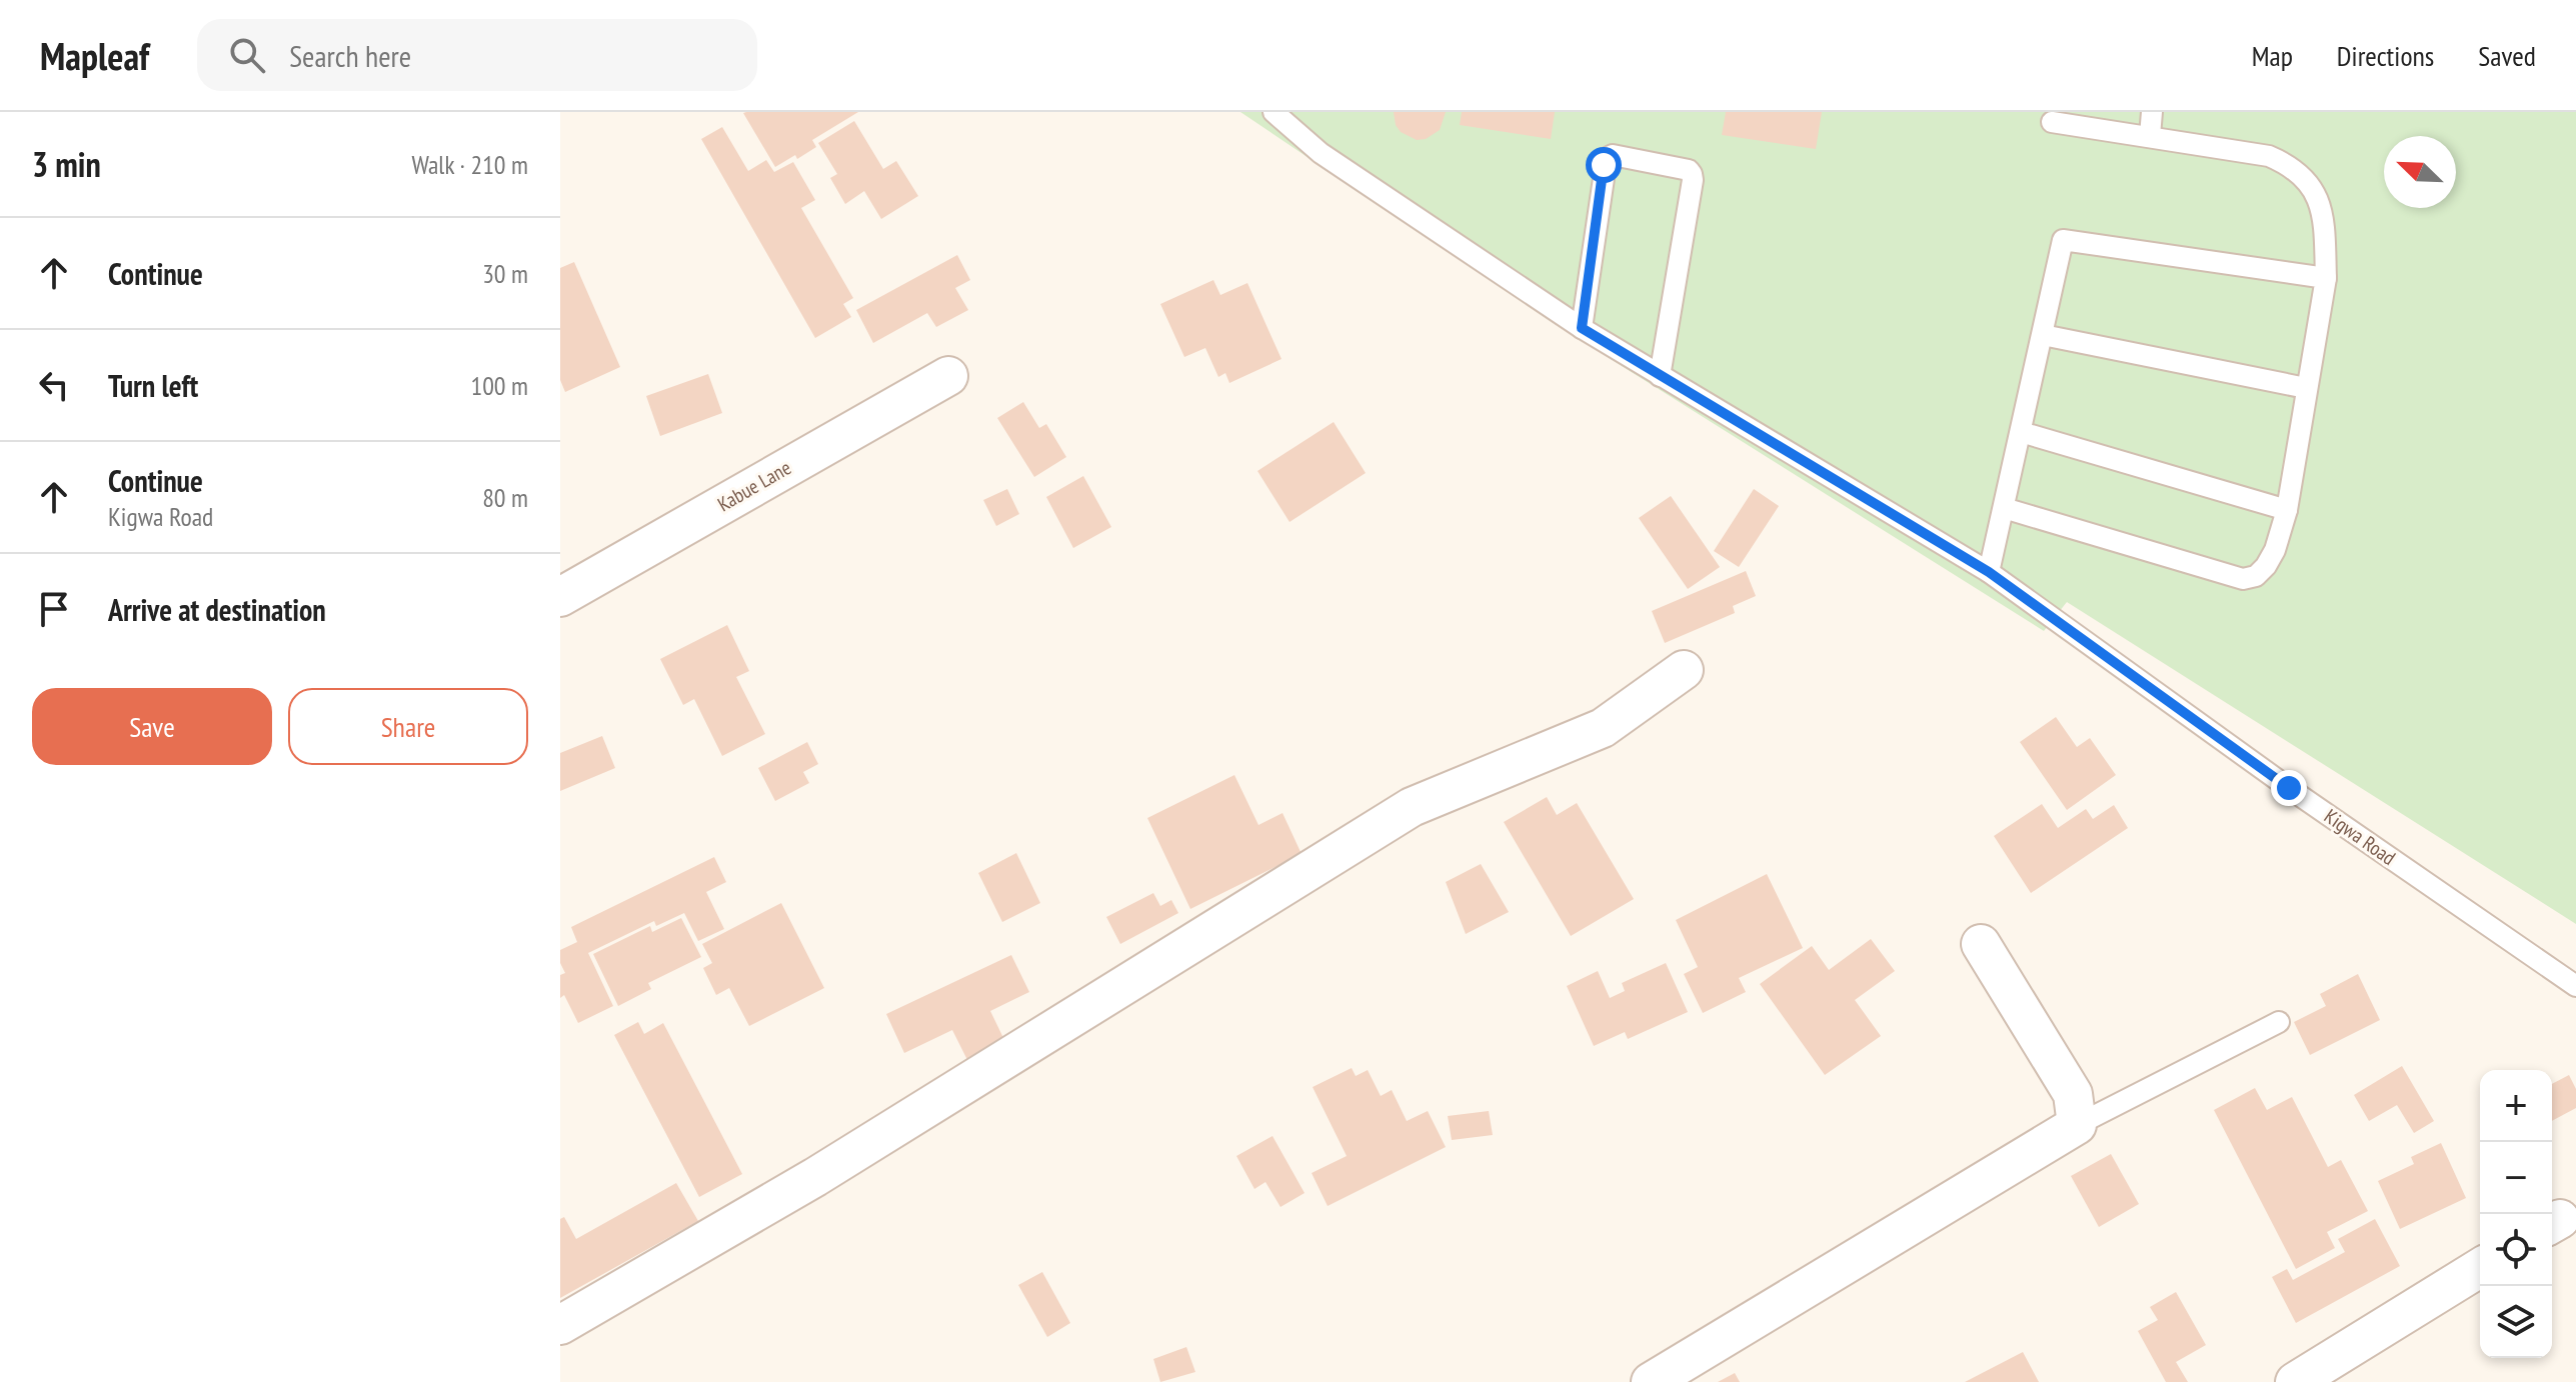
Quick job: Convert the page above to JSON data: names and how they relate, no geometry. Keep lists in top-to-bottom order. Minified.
{"streets":{"street":["Kabue Lane"],"lane":["Kigwa Road"]},"north":"top left","page":{"header":"Mapleaf","search":"Search here","nav":["Map","Directions","Saved"],"heading":["3 min","Walk · 210 m"],"list":[["Continue","30 m"],["Turn left","100 m"],["Continue","Kigwa Road","80 m"],"Arrive at destination"],"buttons":["Save","Share"],"map_buttons":["+","−"]}}
